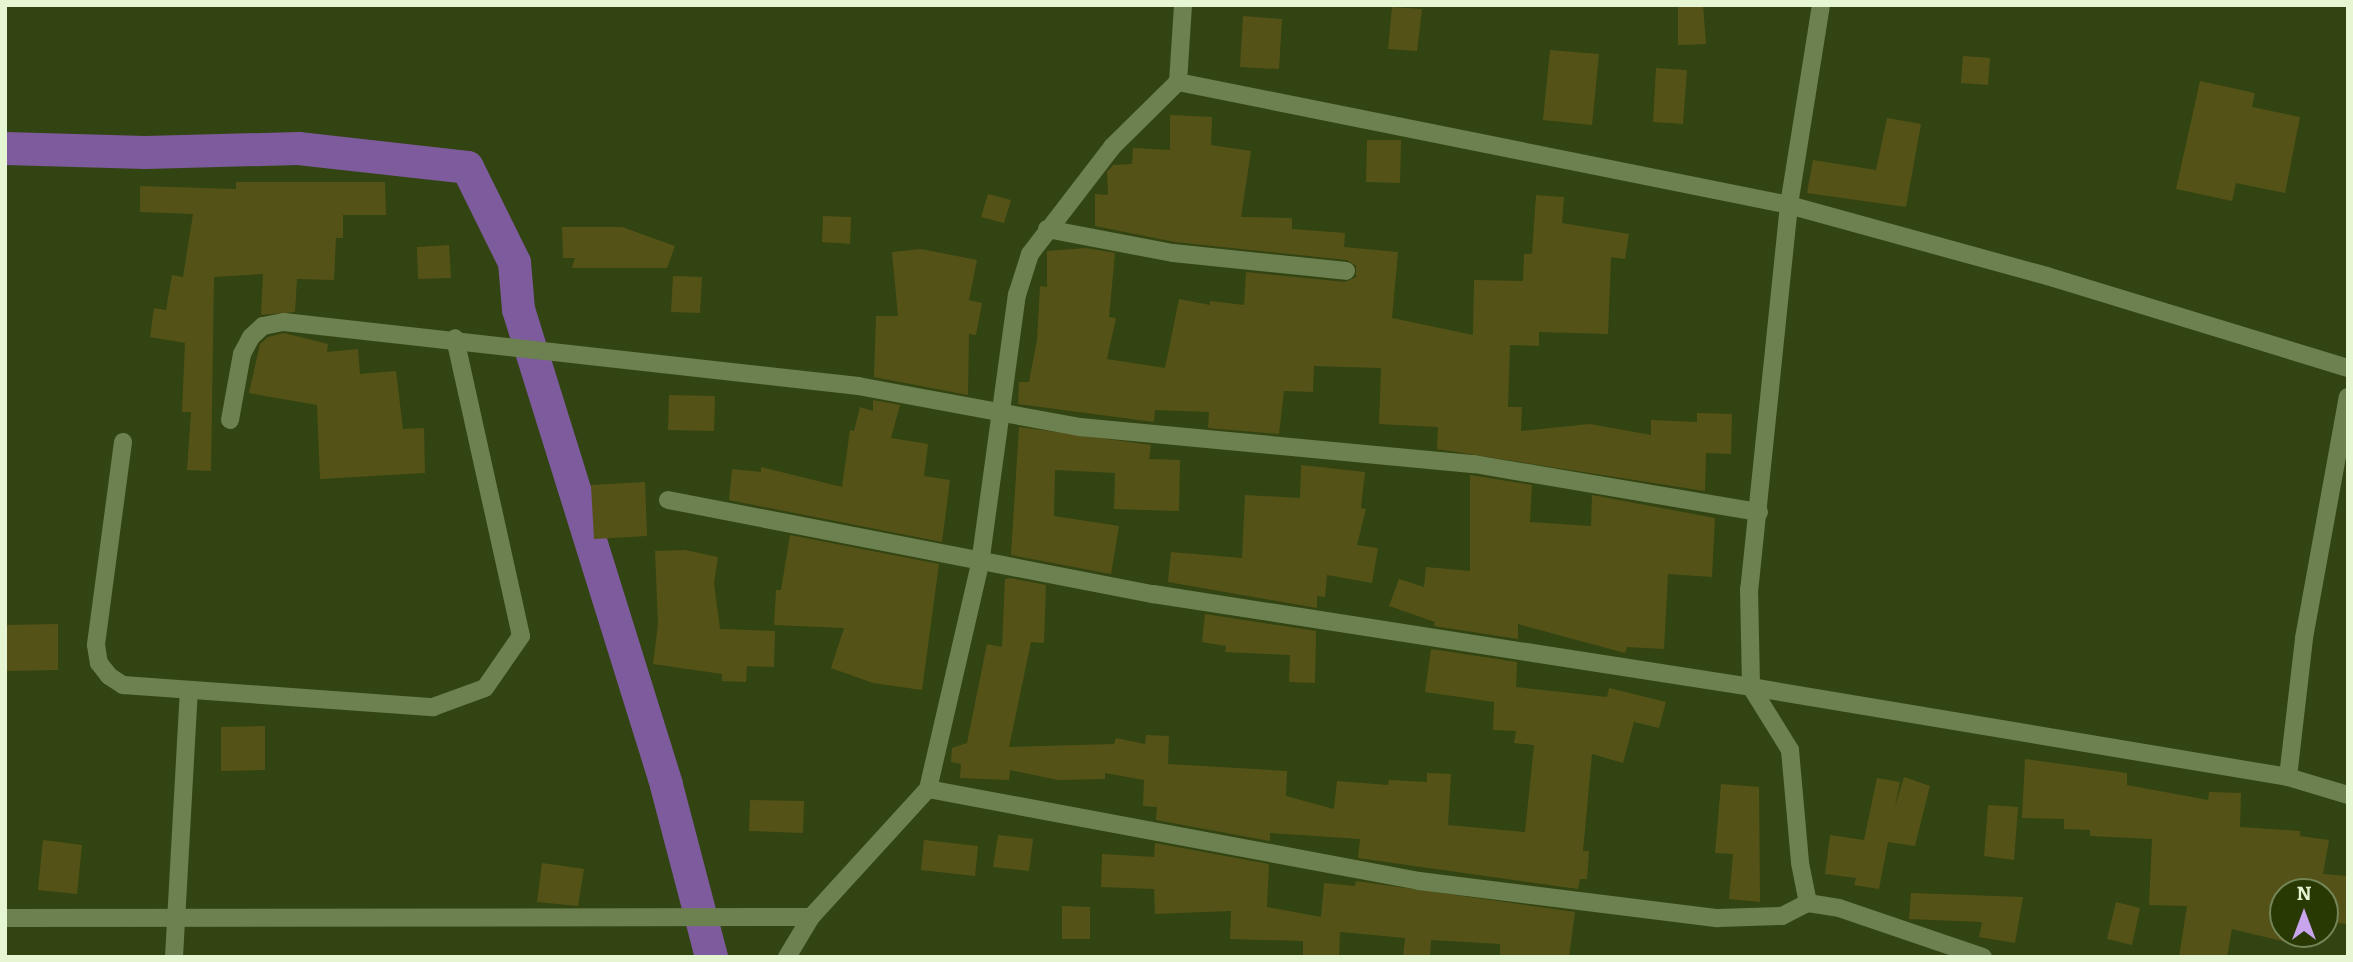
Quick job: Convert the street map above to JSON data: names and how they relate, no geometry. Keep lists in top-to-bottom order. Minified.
{"north":"top"}
